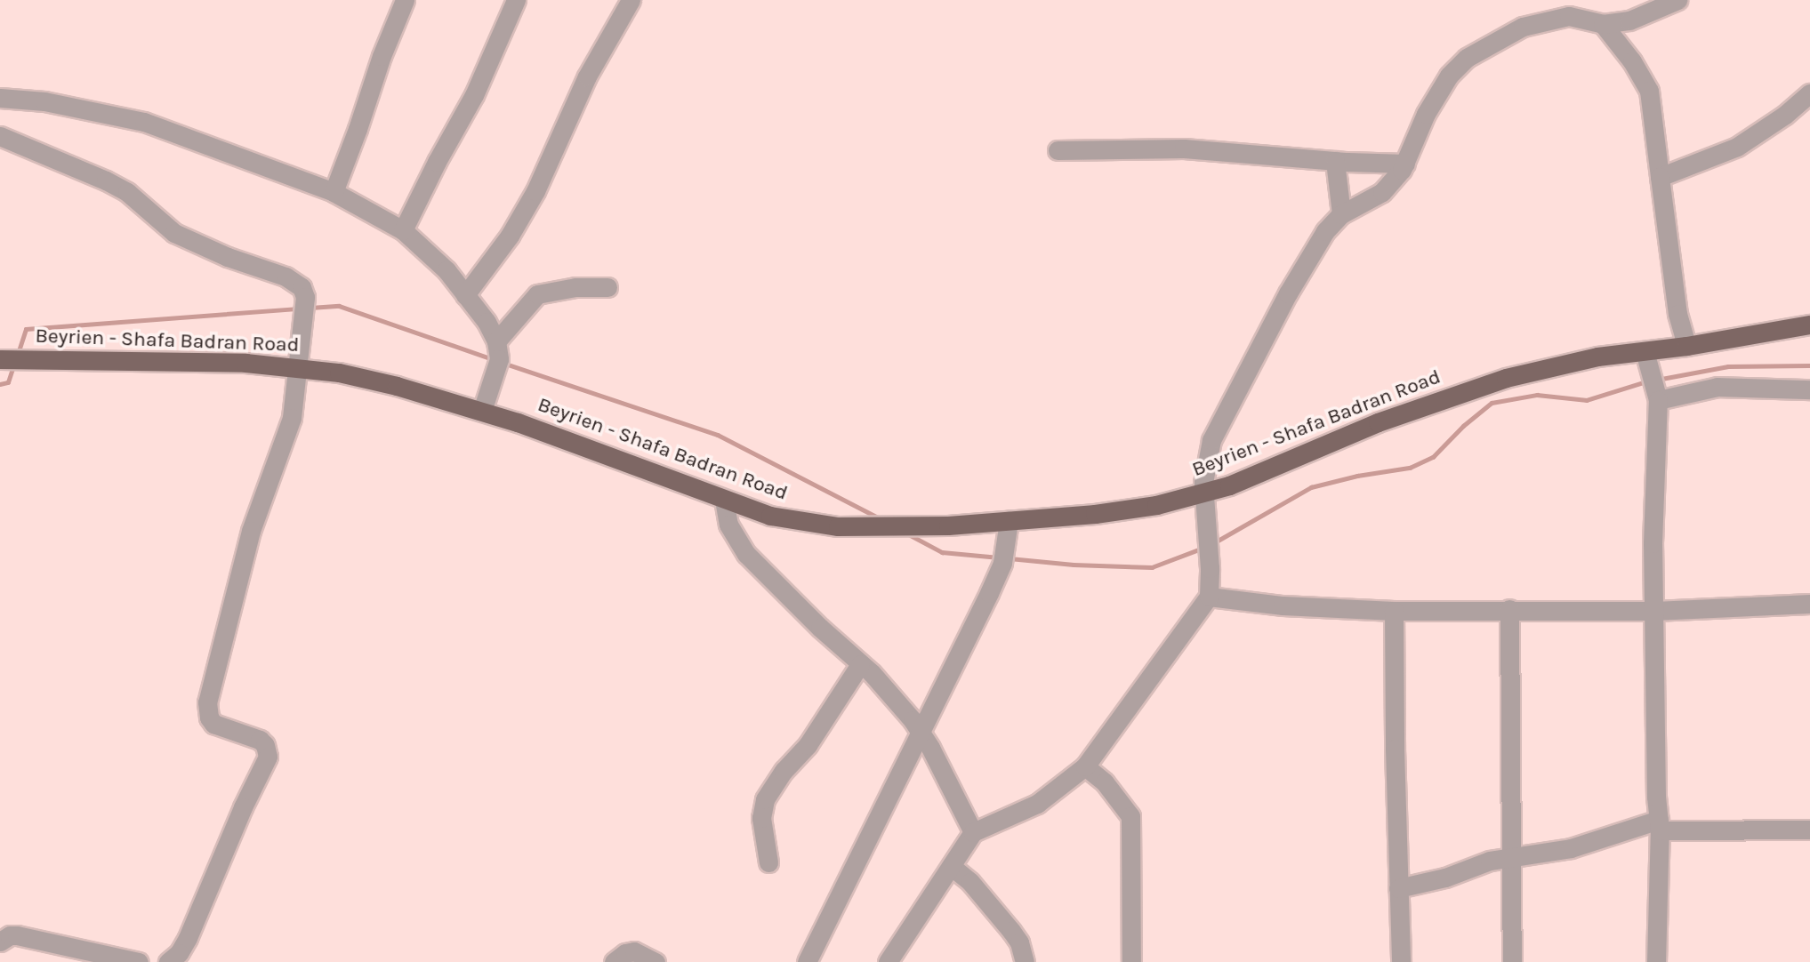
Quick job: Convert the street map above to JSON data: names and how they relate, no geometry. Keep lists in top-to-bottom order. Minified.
{"streets":{"main road":["Beyrien - Shafa Badran Road"]}}
